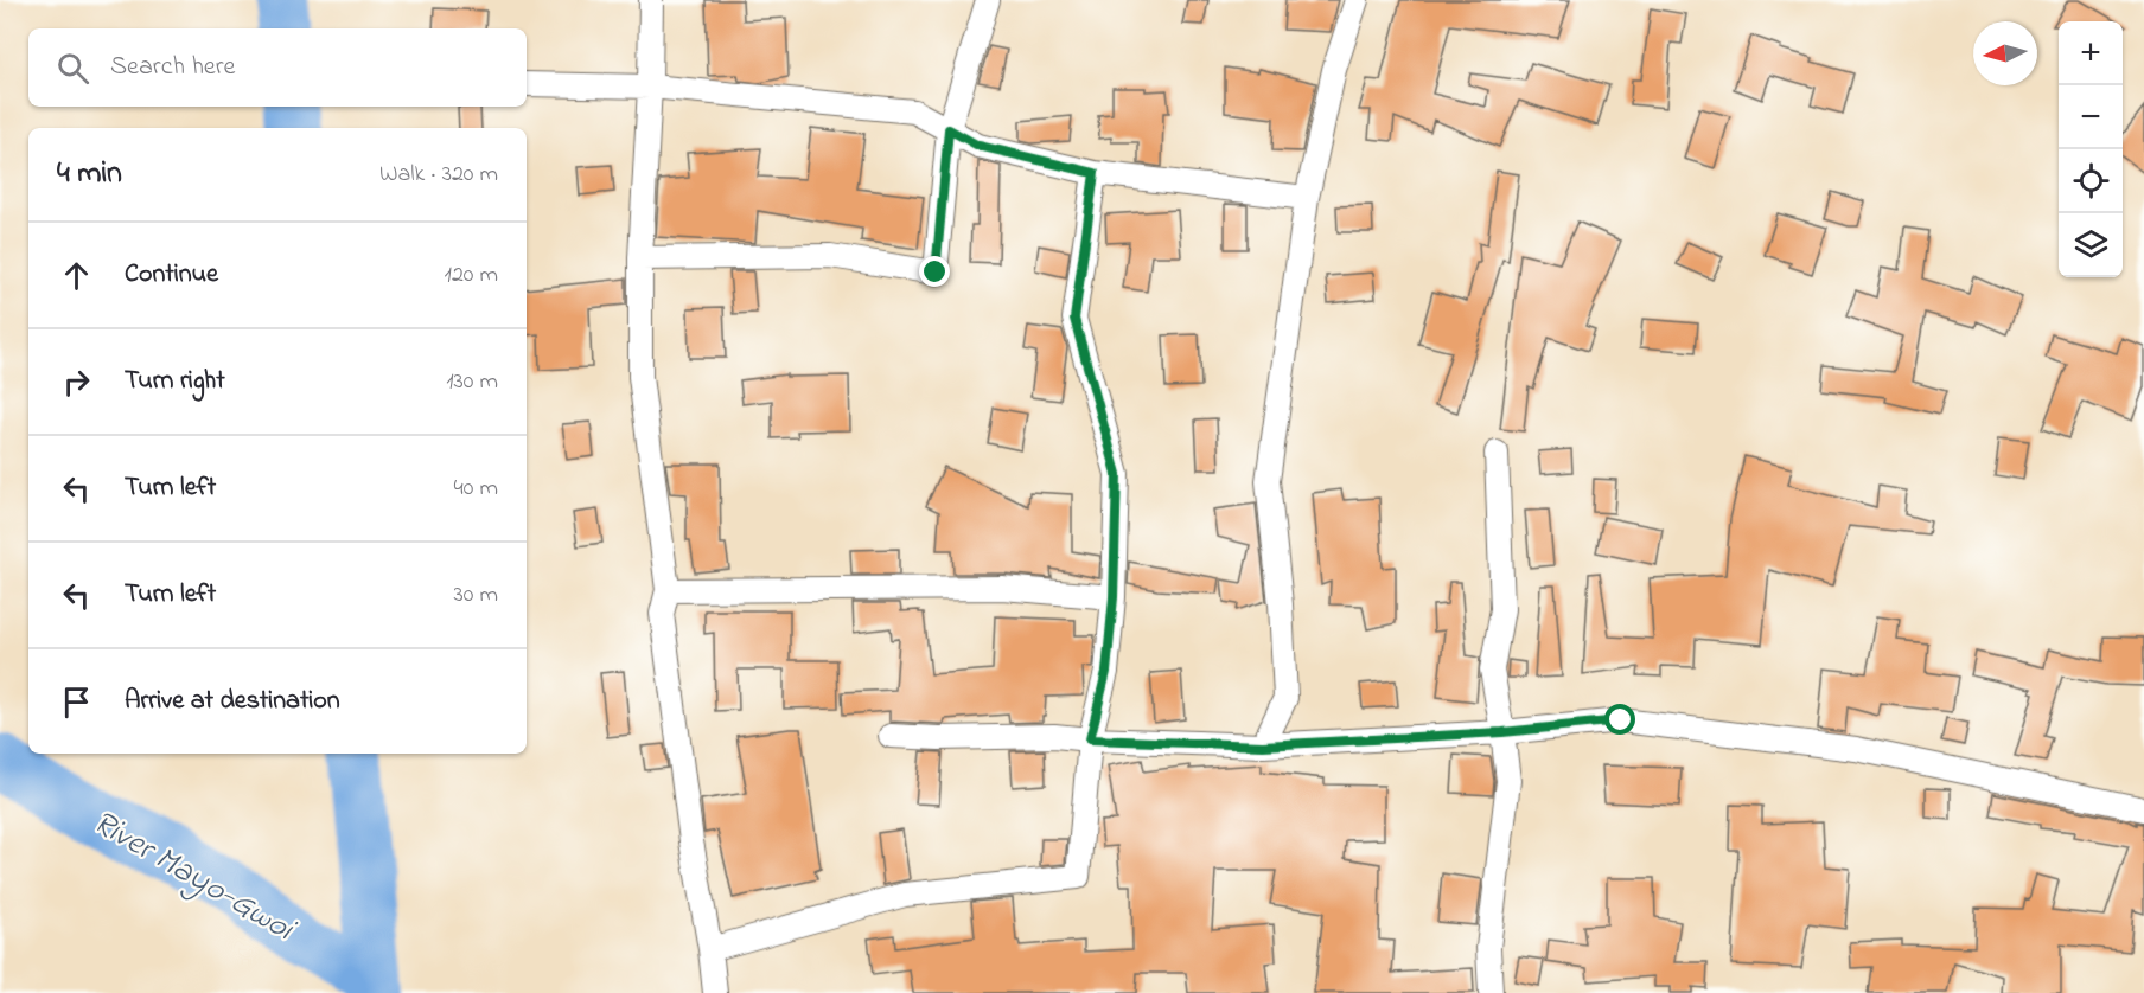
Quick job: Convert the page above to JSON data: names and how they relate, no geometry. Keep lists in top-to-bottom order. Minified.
{"water":["River Mayo-Gwoi"],"north":"left","page":{"map_buttons":["+","−"],"search":"Search here","heading":["4 min","Walk · 320 m"],"list":[["Continue","120 m"],["Turn right","130 m"],["Turn left","40 m"],["Turn left","30 m"],"Arrive at destination"]}}
